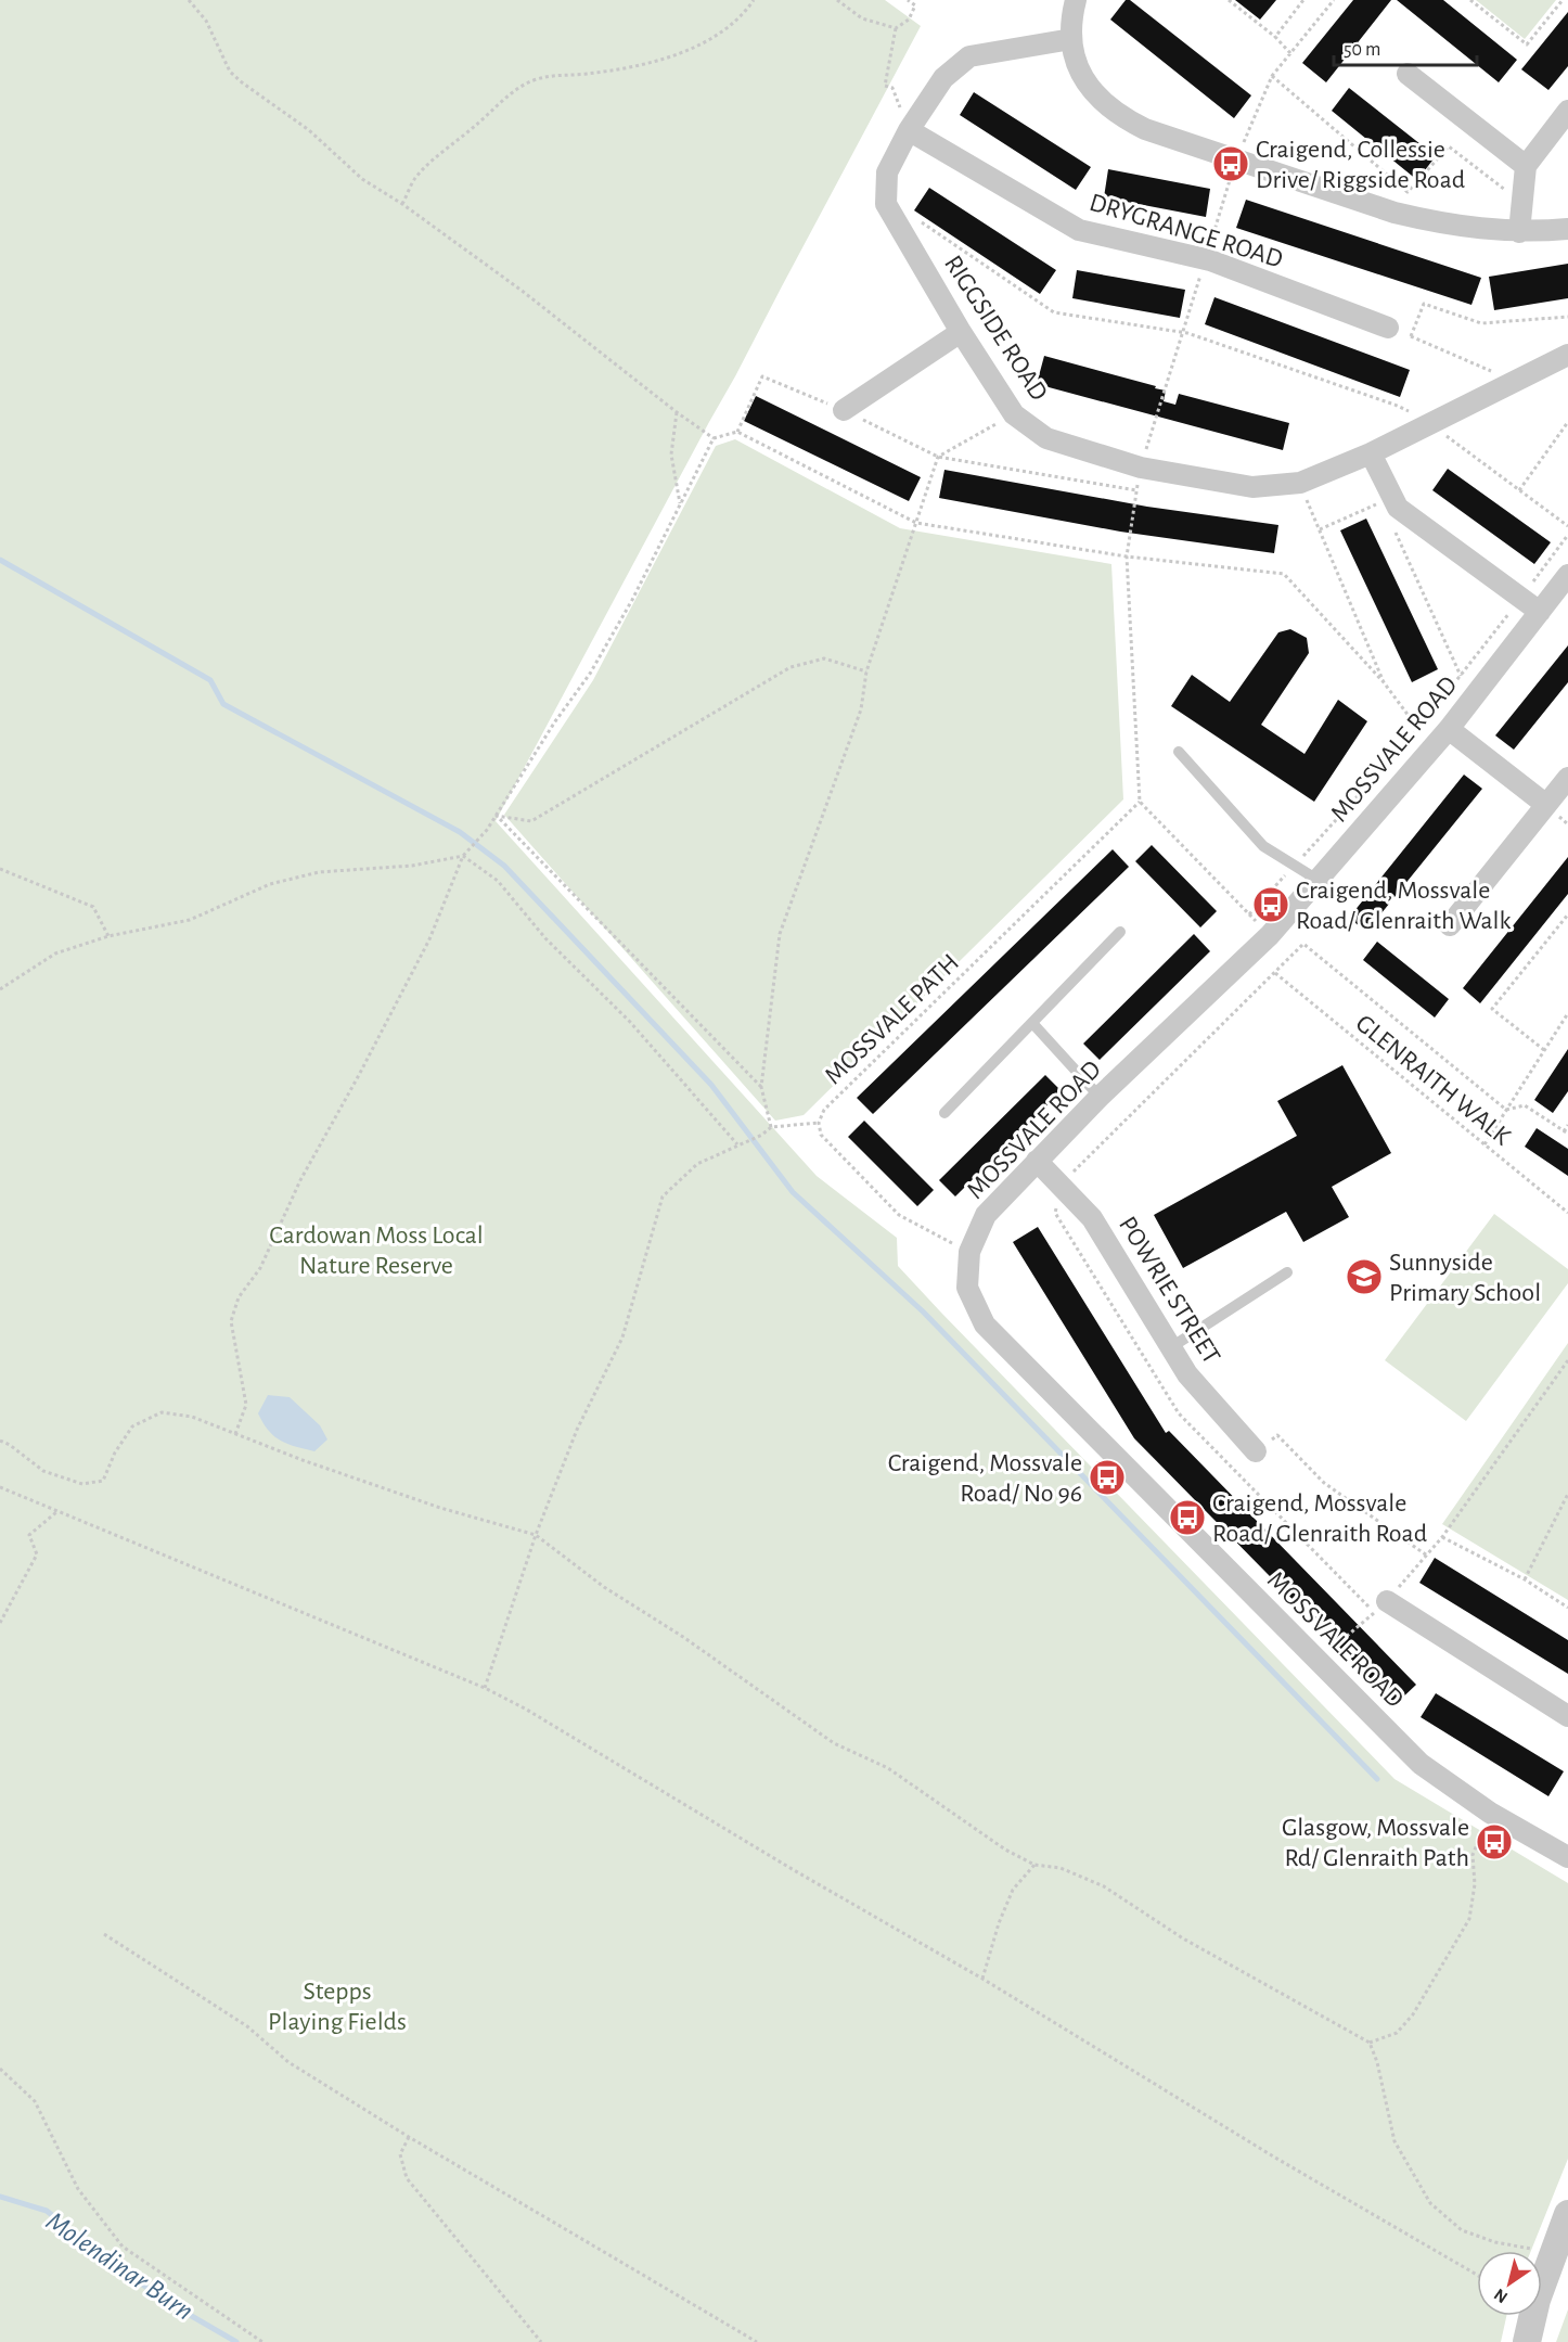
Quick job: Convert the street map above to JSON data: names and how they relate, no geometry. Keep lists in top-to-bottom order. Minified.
{"streets":{"street":["DRYGRANGE ROAD","RIGGSIDE ROAD","MOSSVALE ROAD","POWRIE STREET"],"path":["MOSSVALE PATH","GLENRAITH WALK"]},"crossings":[["DRYGRANGE ROAD","RIGGSIDE ROAD"],["MOSSVALE ROAD","MOSSVALE PATH"],["MOSSVALE ROAD","POWRIE STREET"]],"water":["Molendinar Burn"],"parks":["Cardowan Moss Local Nature Reserve","Stepps Playing Fields"],"places":{"bus stop":["Craigend, Collessie Drive/ Riggside Road","Craigend, Mossvale Road/ Glenraith Walk","Craigend, Mossvale Road/ No 96","Craigend, Mossvale Road/ Glenraith Road","Glasgow, Mossvale Rd/ Glenraith Path"],"school or university":["Sunnyside Primary School"]},"scale_bar":"50 m","north":"bottom left"}
